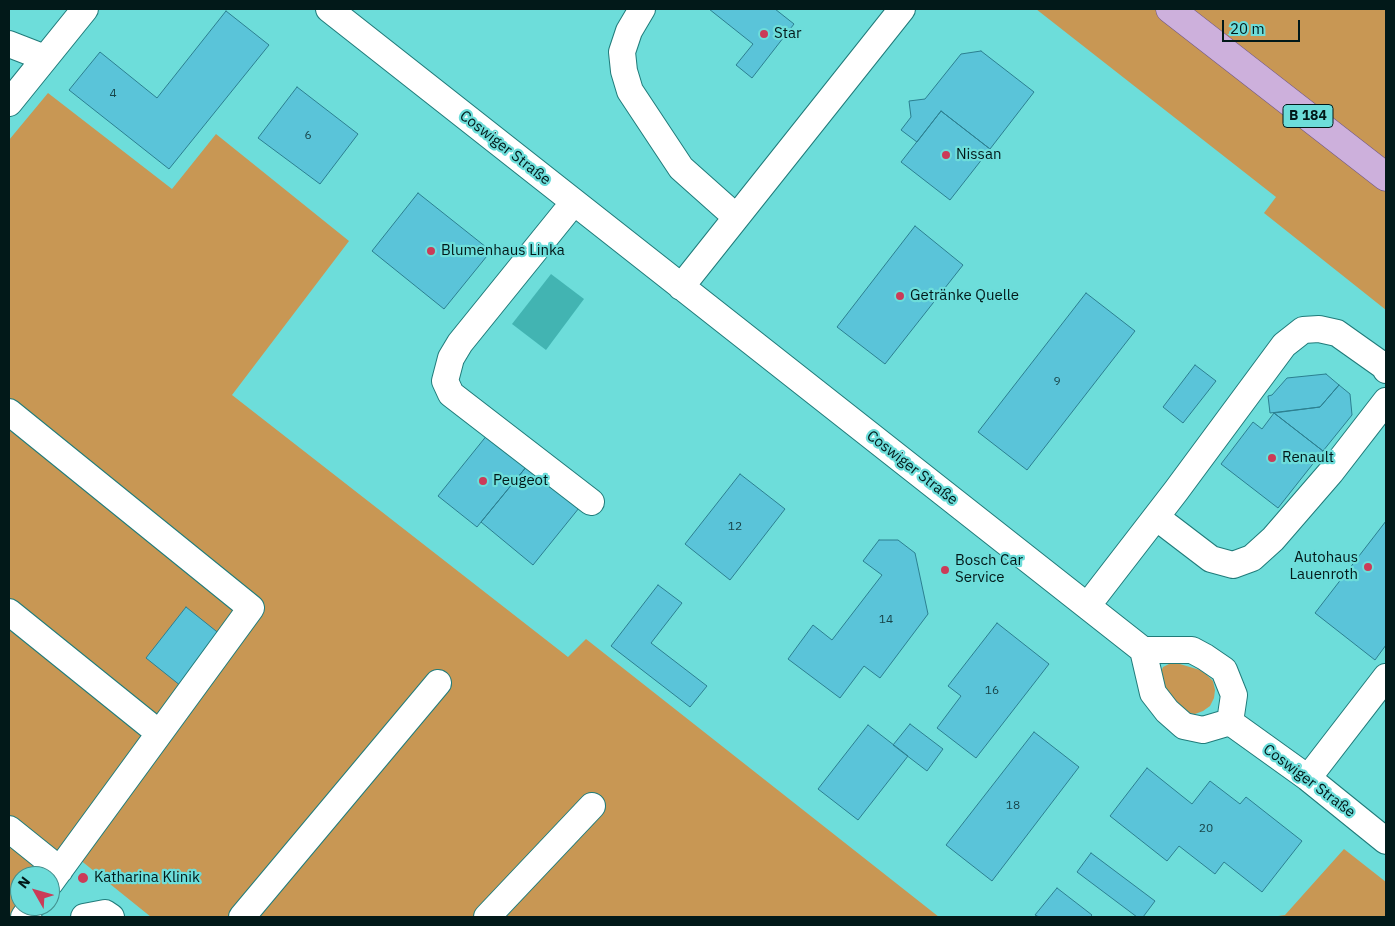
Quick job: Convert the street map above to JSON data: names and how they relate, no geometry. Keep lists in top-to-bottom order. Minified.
{"streets":{"main road":["B 184"],"street":["Coswiger Straße"]},"places":["Star","Nissan","Blumenhaus Linka","Getränke Quelle","Renault","Peugeot","Autohaus Lauenroth","Bosch Car Service","Katharina Klinik"],"house_numbers":["4","6","9","12","14","16","18","20"],"scale_bar":"20 m","north":"top left"}
